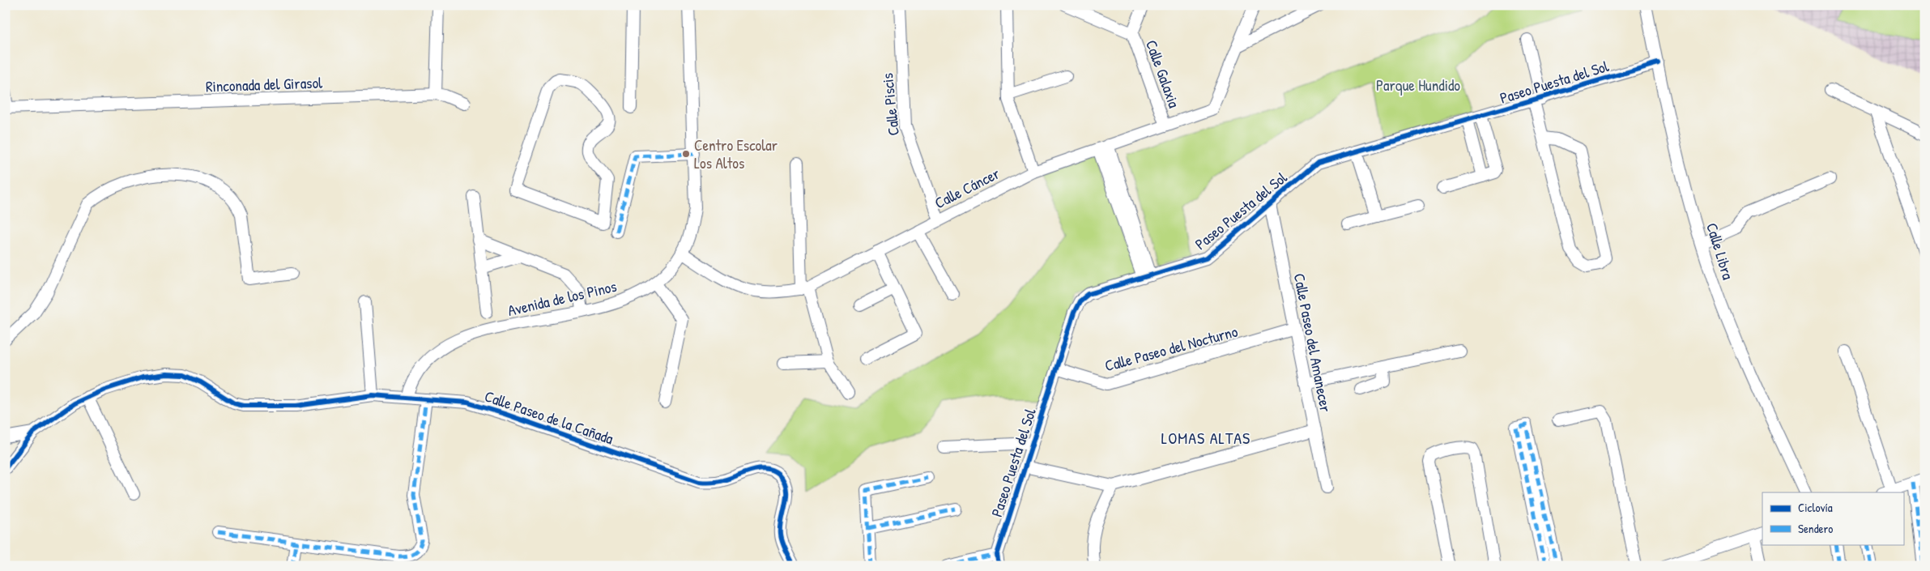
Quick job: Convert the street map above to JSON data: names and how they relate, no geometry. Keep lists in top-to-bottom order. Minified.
{"streets":{"street":["Calle Galaxia","Paseo Puesta del Sol","Rinconada del Girasol","Calle Piscis","Calle Cáncer","Calle Libra","Avenida de los Pinos","Calle Paseo del Amanecer","Calle Paseo del Nocturno","Calle Paseo de la Cañada"]},"crossings":[["Calle Galaxia","Calle Cáncer"],["Paseo Puesta del Sol","Calle Libra"],["Paseo Puesta del Sol","Calle Paseo del Amanecer"],["Paseo Puesta del Sol","Calle Paseo del Nocturno"],["Calle Piscis","Calle Cáncer"],["Calle Cáncer","Avenida de los Pinos"],["Avenida de los Pinos","Calle Paseo de la Cañada"],["Calle Paseo del Amanecer","Calle Paseo del Nocturno"]],"districts":["LOMAS ALTAS"],"parks":["Parque Hundido"],"places":["Centro Escolar Los Altos"],"legend":["Ciclovía","Sendero"]}
